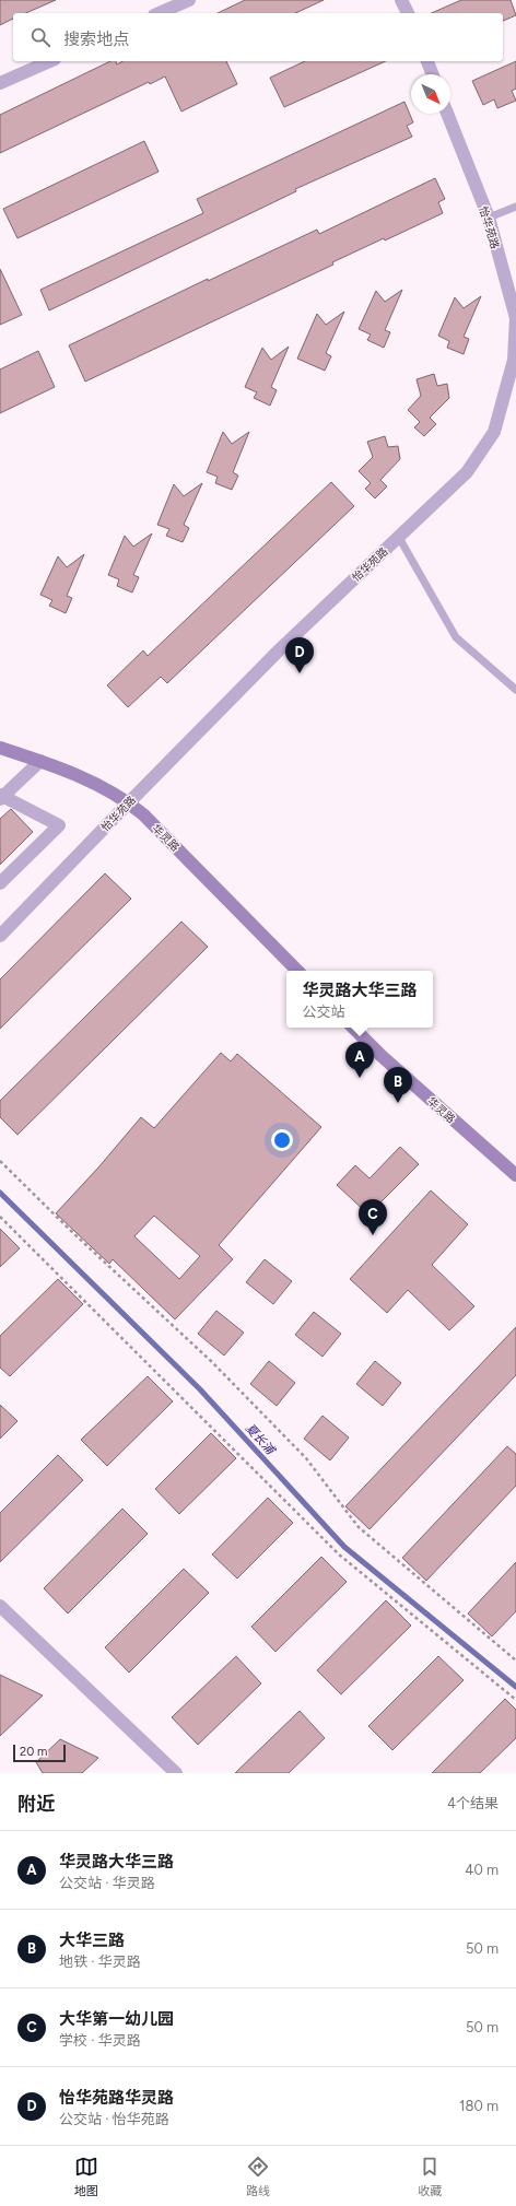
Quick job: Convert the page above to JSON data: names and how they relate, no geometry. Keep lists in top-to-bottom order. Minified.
{"streets":{"main road":["华灵路"],"street":["怡华苑路"]},"crossings":[["怡华苑路","华灵路"]],"water":["夏长浦"],"scale_bar":"20 m","north":"bottom right","page":{"search":"搜索地点","pins":["D","A","B","C"],"popup":["华灵路大华三路","公交站"],"scale":"20 m","heading":["附近","4个结果"],"list":[{"mark":"A","name":"华灵路大华三路","note":"公交站 · 华灵路","value":"40 m"},{"mark":"B","name":"大华三路","note":"地铁 · 华灵路","value":"50 m"},{"mark":"C","name":"大华第一幼儿园","note":"学校 · 华灵路","value":"50 m"},{"mark":"D","name":"怡华苑路华灵路","note":"公交站 · 怡华苑路","value":"180 m"}],"nav":["地图","路线","收藏"]}}
